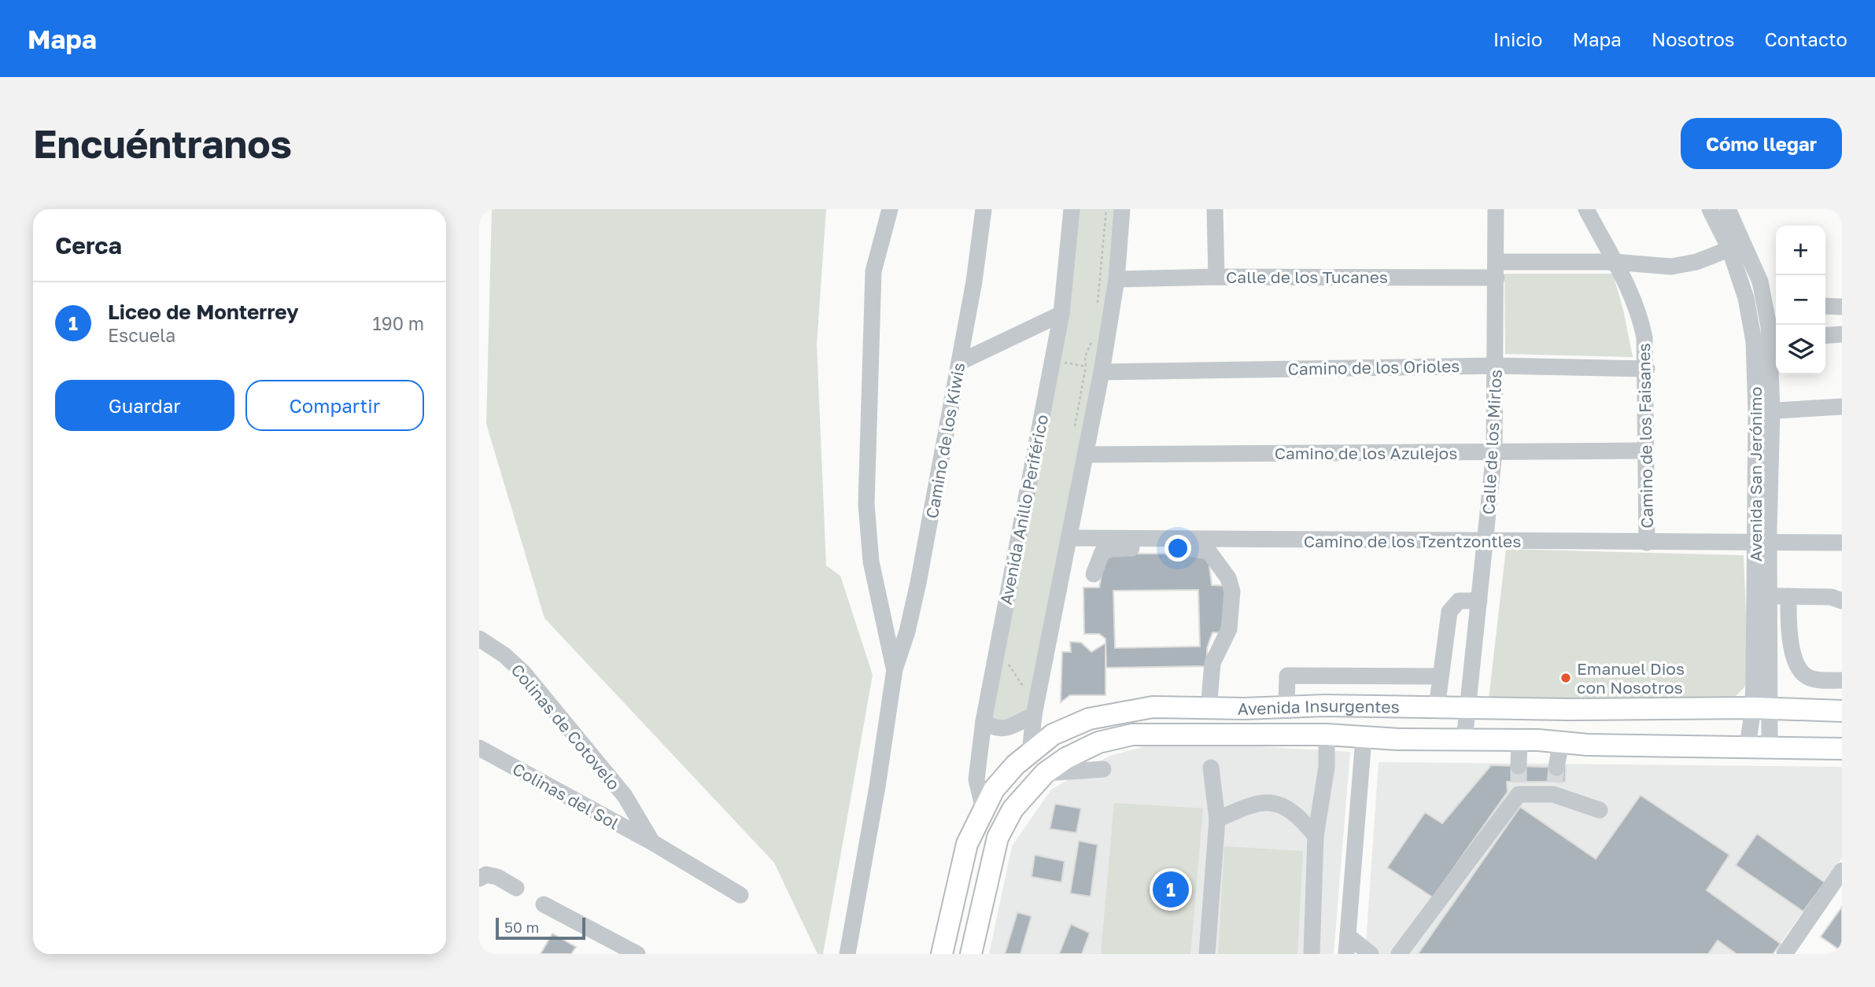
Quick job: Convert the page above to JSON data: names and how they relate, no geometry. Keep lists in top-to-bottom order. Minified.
{"streets":{"main road":["Avenida Insurgentes"],"street":["Calle de los Tucanes","Camino de los Orioles","Camino de los Faisanes","Camino de los Kiwis","Calle de los Mirlos","Camino de los Azulejos","Avenida San Jerónimo","Avenida Anillo Periférico","Camino de los Tzentzontles","Colinas de Cotovelo","Colinas del Sol"]},"crossings":[["Calle de los Tucanes","Camino de los Faisanes"],["Calle de los Tucanes","Calle de los Mirlos"],["Calle de los Tucanes","Avenida San Jerónimo"],["Camino de los Orioles","Camino de los Faisanes"],["Camino de los Orioles","Calle de los Mirlos"],["Camino de los Faisanes","Camino de los Azulejos"],["Camino de los Faisanes","Camino de los Tzentzontles"],["Calle de los Mirlos","Camino de los Azulejos"],["Calle de los Mirlos","Camino de los Tzentzontles"],["Calle de los Mirlos","Avenida Insurgentes"],["Avenida San Jerónimo","Camino de los Tzentzontles"],["Avenida San Jerónimo","Avenida Insurgentes"],["Avenida Anillo Periférico","Avenida Insurgentes"],["Colinas de Cotovelo","Colinas del Sol"]],"places":["Emanuel Dios con Nosotros"],"scale_bar":"50 m","page":{"header":"Mapa","nav":["Inicio","Mapa","Nosotros","Contacto"],"buttons":["Cómo llegar",["Guardar","Compartir"]],"title":"Encuéntranos","heading":"Cerca","map_buttons":["+","−"],"list":[{"mark":"1","name":"Liceo de Monterrey","note":"Escuela","value":"190 m"}],"pins":"1","scale":"50 m"}}
